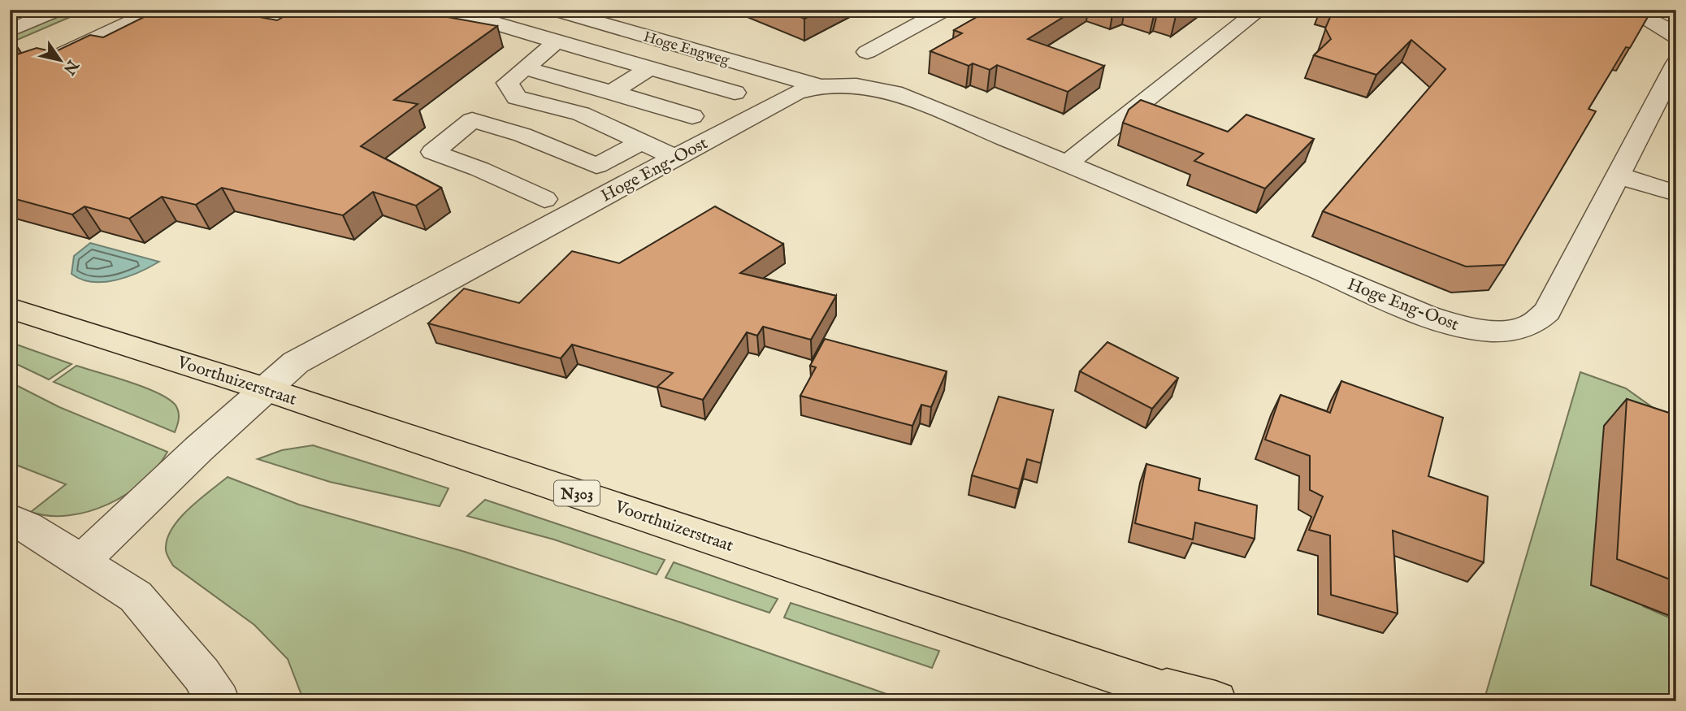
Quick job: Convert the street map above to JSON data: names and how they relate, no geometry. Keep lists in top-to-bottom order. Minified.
{"streets":{"main road":["Voorthuizerstraat","N303"],"street":["Hoge Engweg","Hoge Eng-Oost"]},"crossings":[["Hoge Engweg","Hoge Eng-Oost"],["Hoge Eng-Oost","Voorthuizerstraat"]],"north":"bottom right"}
